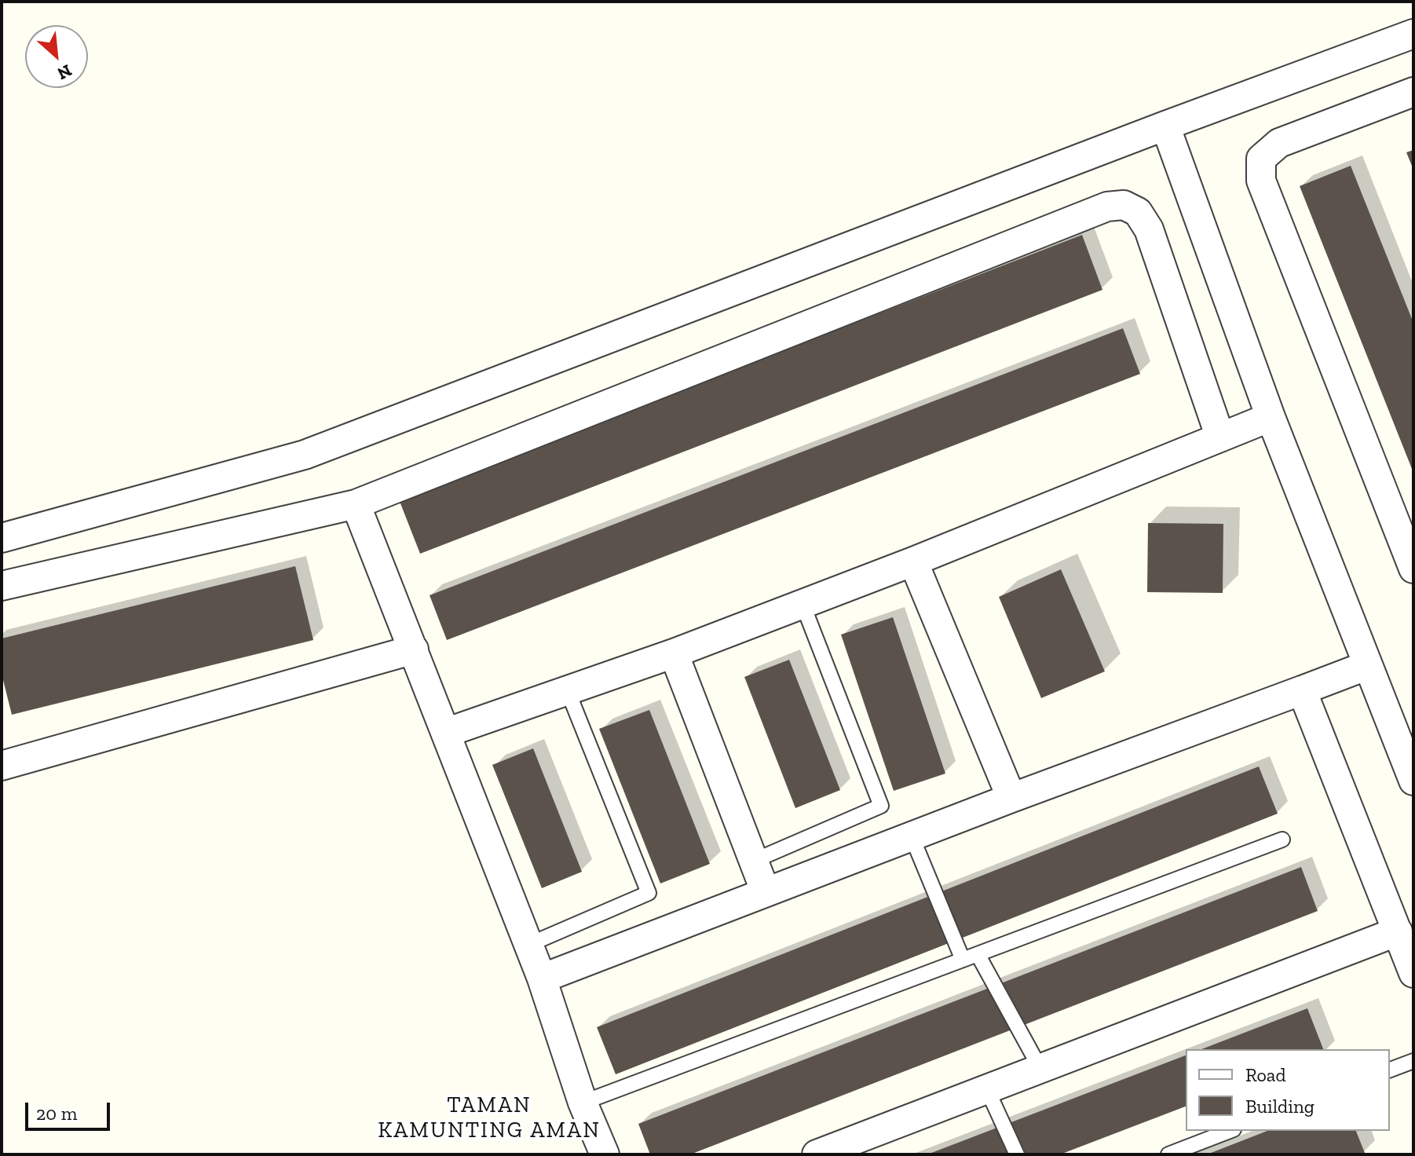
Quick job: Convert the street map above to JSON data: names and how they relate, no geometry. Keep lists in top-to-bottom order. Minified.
{"districts":["TAMAN KAMUNTING AMAN"],"legend":["Road","Building"],"scale_bar":"20 m","north":"bottom right"}
